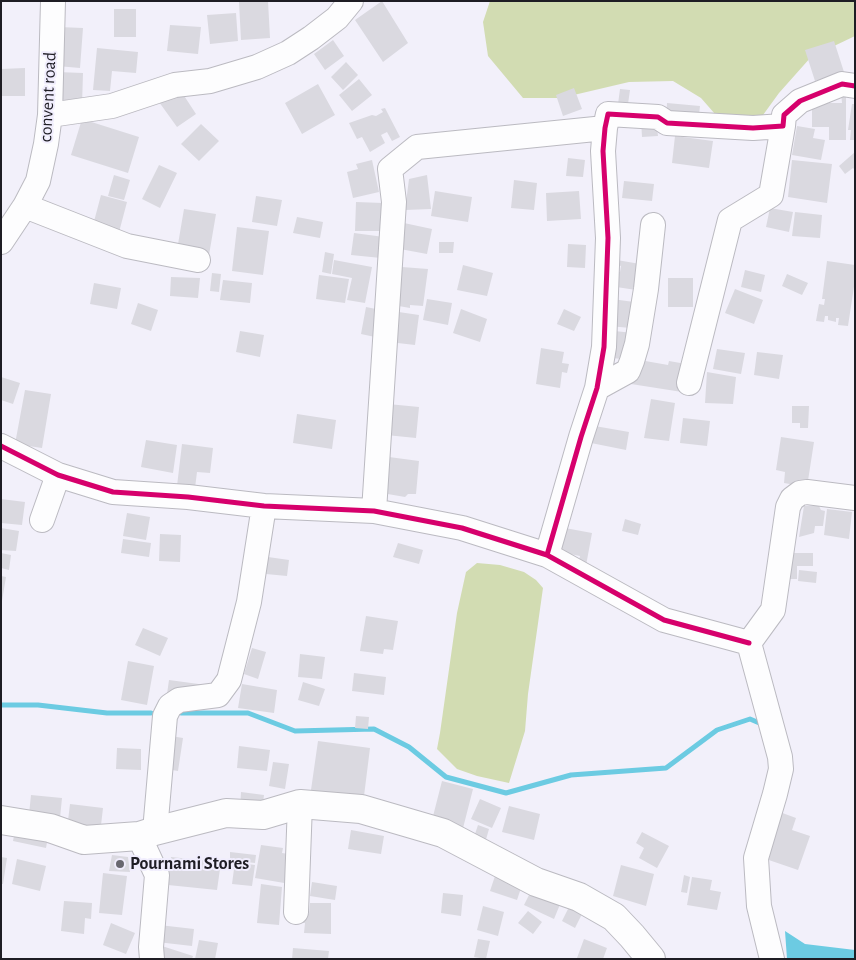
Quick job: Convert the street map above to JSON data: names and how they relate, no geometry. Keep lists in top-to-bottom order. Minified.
{"streets":{"street":["convent road"]},"places":["Pournami Stores"]}
